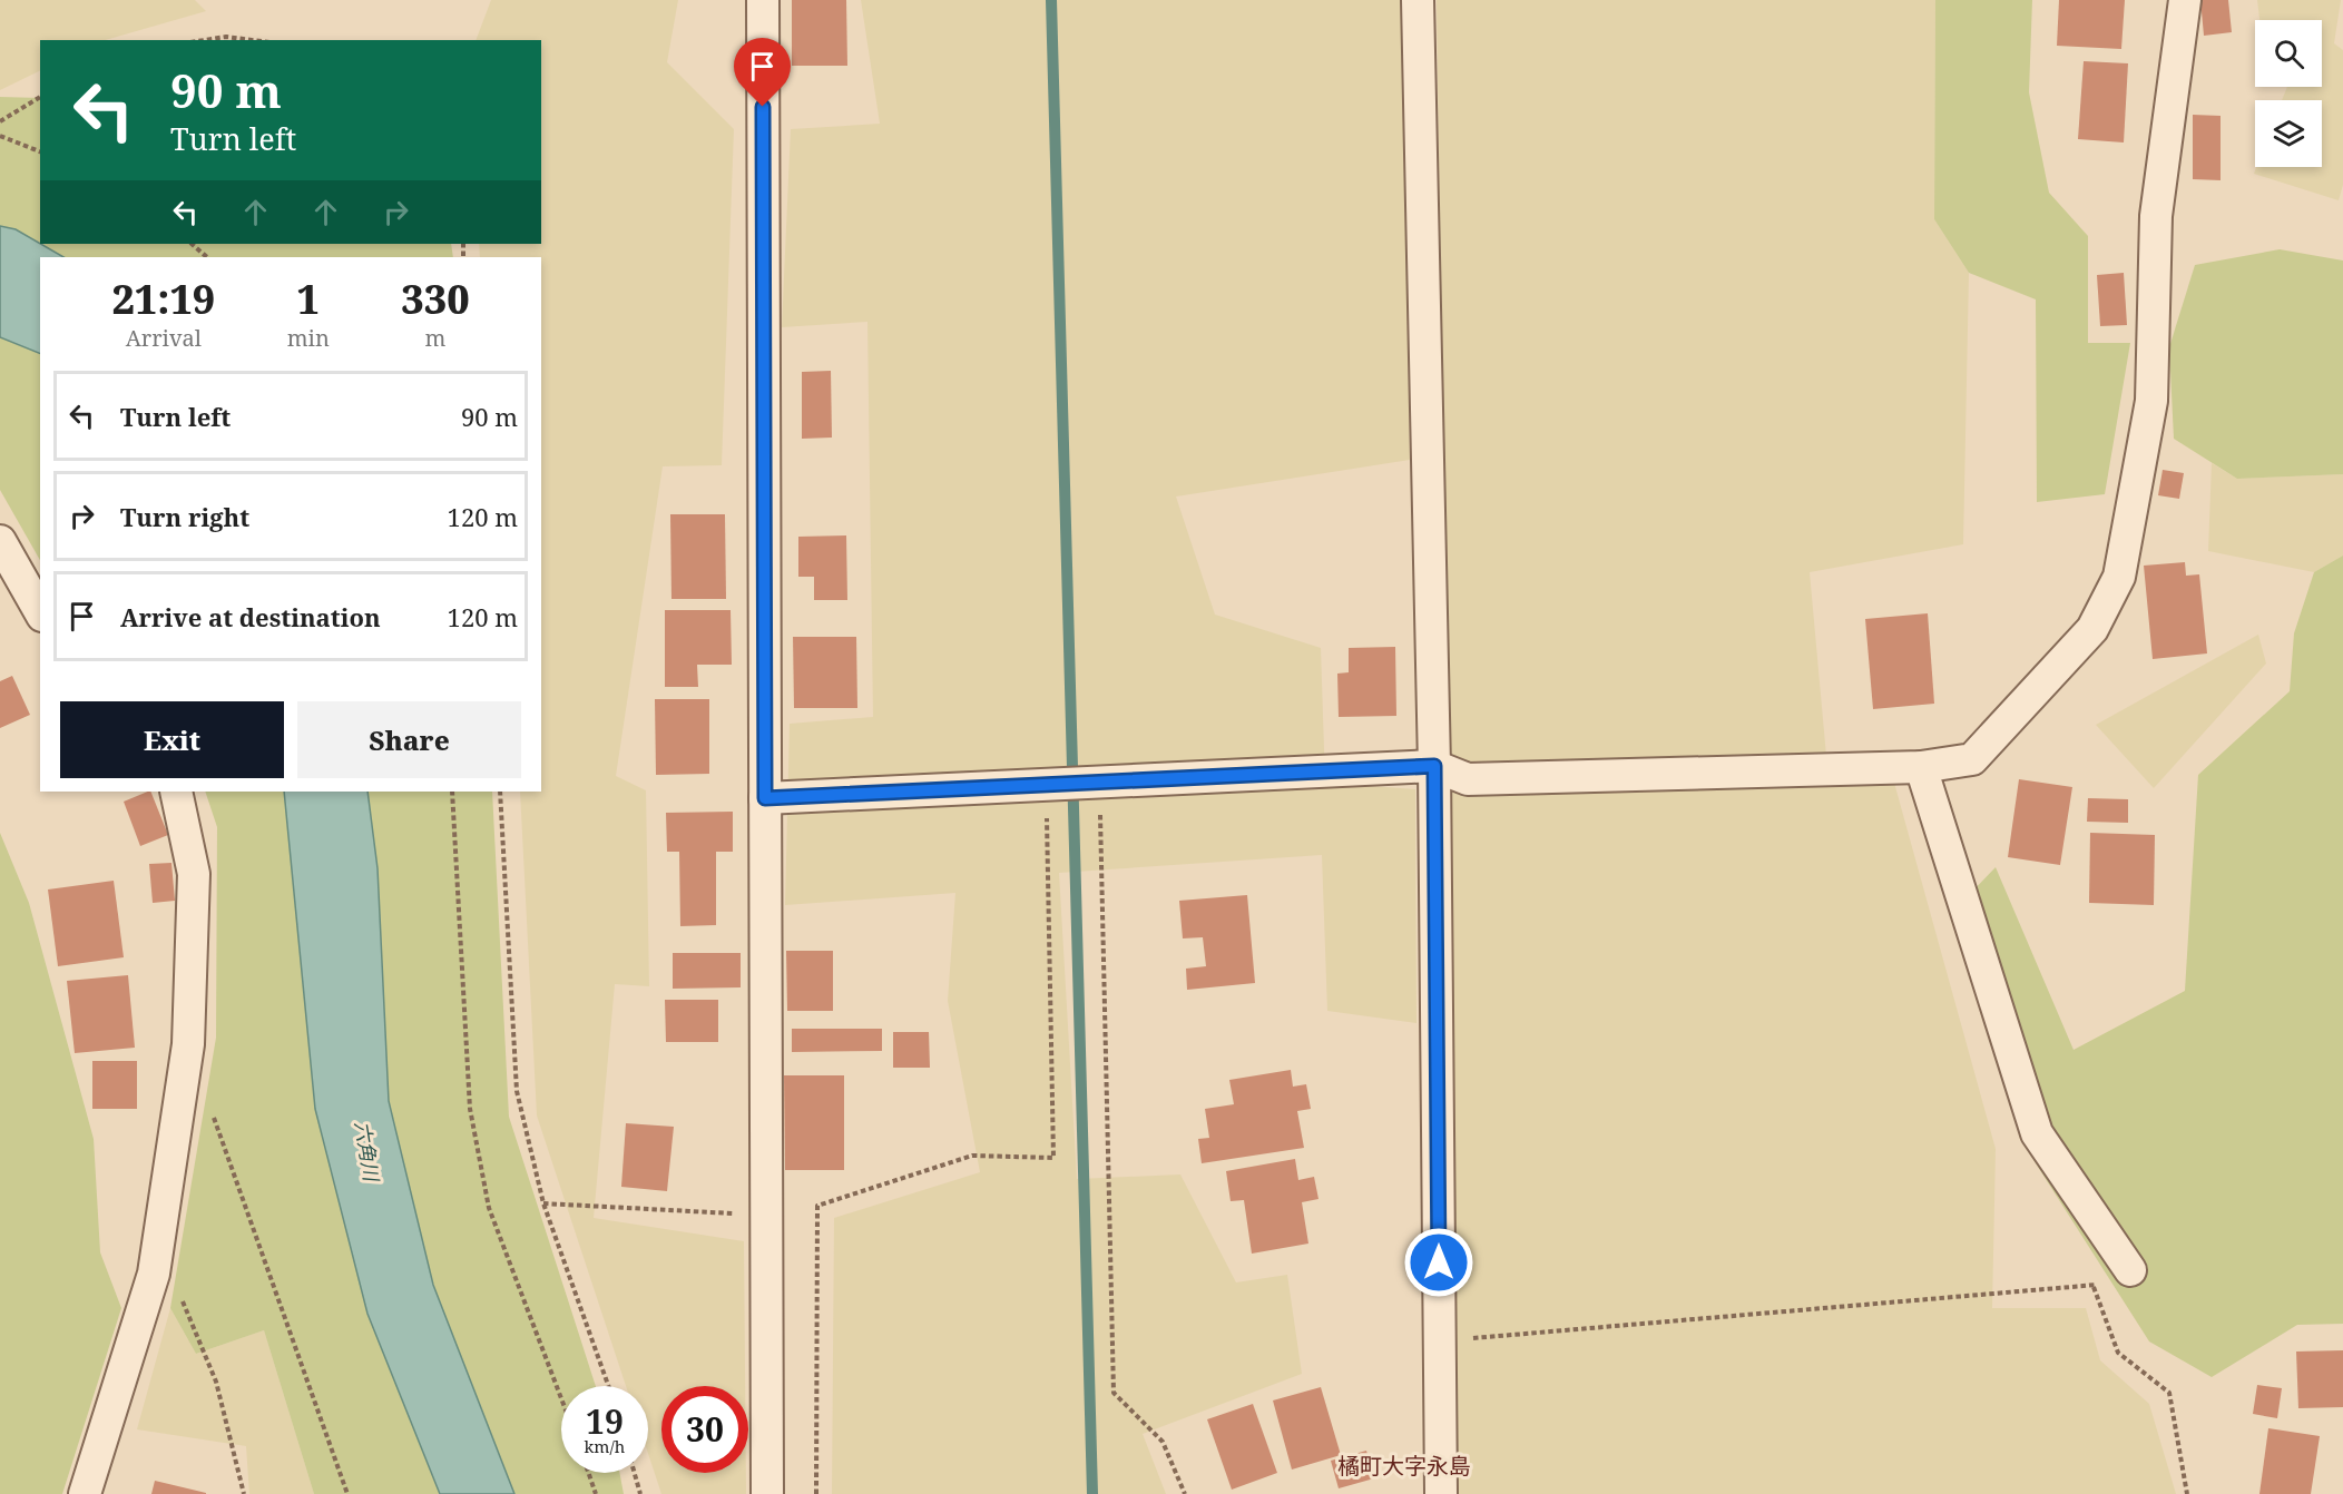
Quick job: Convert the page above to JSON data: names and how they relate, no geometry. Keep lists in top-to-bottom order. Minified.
{"districts":["橘町大字永島"],"water":["六角川"],"page":{"turn":["90 m","Turn left"],"eta":["21:19","Arrival","1","min","330","m"],"list":[{"name":"Turn left","value":"90 m"},{"name":"Turn right","value":"120 m"},{"name":"Arrive at destination","value":"120 m"}],"buttons":["Exit","Share"],"speed":"19 km/h","limit":"30"}}
